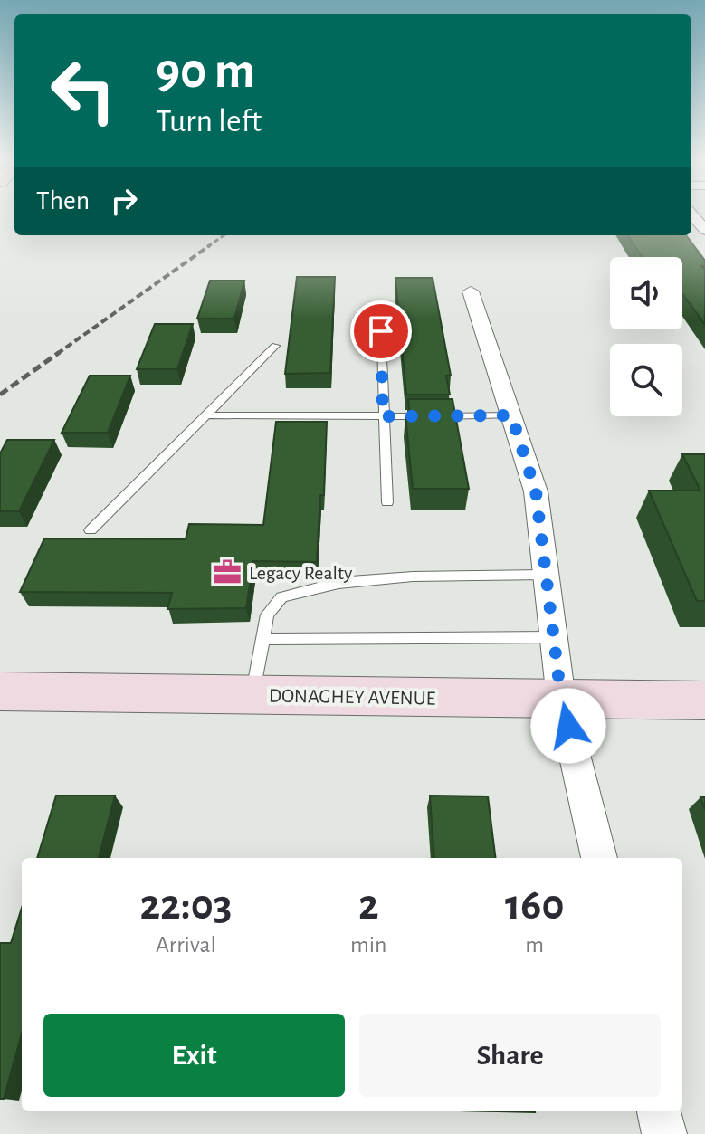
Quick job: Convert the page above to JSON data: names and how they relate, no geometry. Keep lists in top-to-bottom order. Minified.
{"streets":{"street":["DONAGHEY AVENUE"]},"places":{"office":["Legacy Realty"]},"page":{"turn":["90 m","Turn left"],"then":"Then","eta":["22:03","Arrival","2","min","160","m"],"buttons":["Exit","Share"]}}
